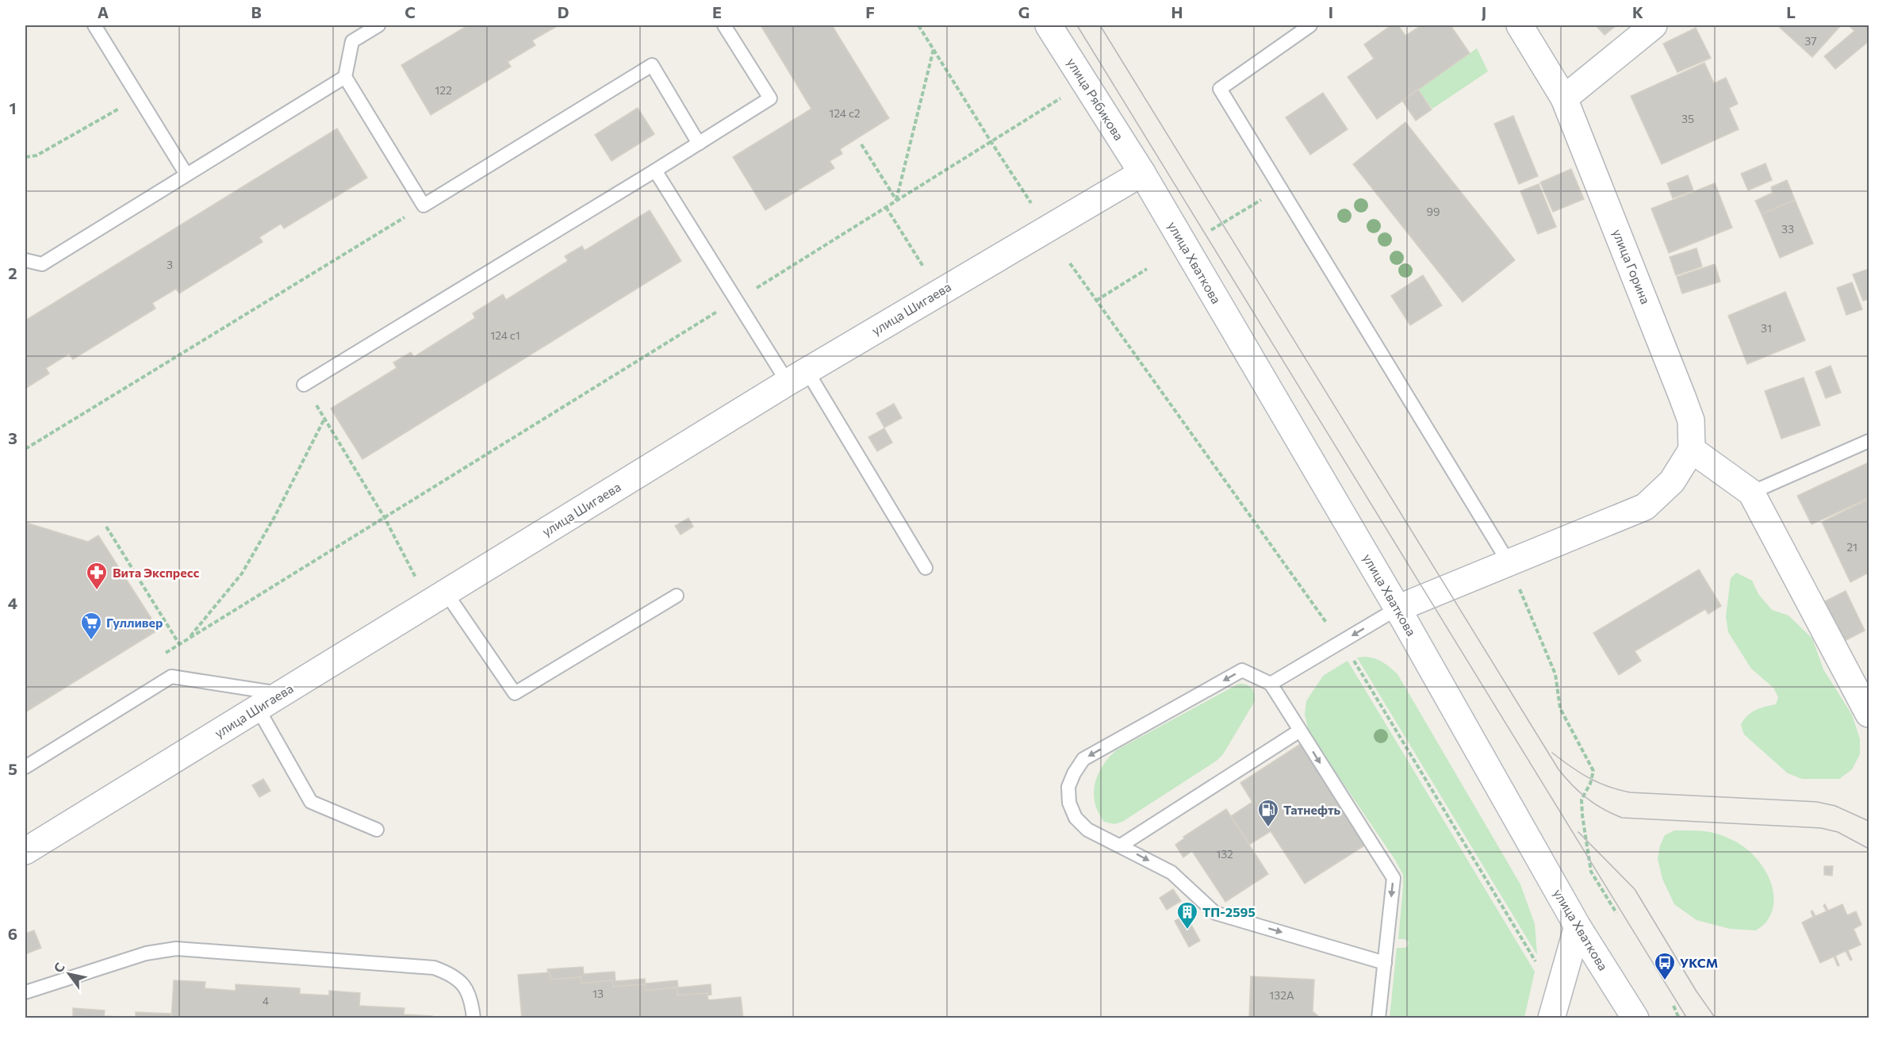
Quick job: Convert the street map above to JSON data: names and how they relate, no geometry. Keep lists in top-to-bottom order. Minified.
{"streets":{"street":["улица Рябикова","улица Хваткова","улица Горина","улица Шигаева"]},"crossings":[["улица Рябикова","улица Хваткова"],["улица Рябикова","улица Шигаева"],["улица Хваткова","улица Шигаева"]],"places":{"pharmacy":["Вита Экспресс"],"supermarket":["Гулливер"],"fuel station":["Татнефть"],"building":["ТП-2595"],"bus stop":["УКСМ"]},"house_numbers":["37","122","124 с2","35","99","33","3","31","124 с1","21","132","13","132А","4"],"north":"top left","grid":{"columns":["A","B","C","D","E","F","G","H","I","J","K","L"],"rows":["1","2","3","4","5","6"]}}
